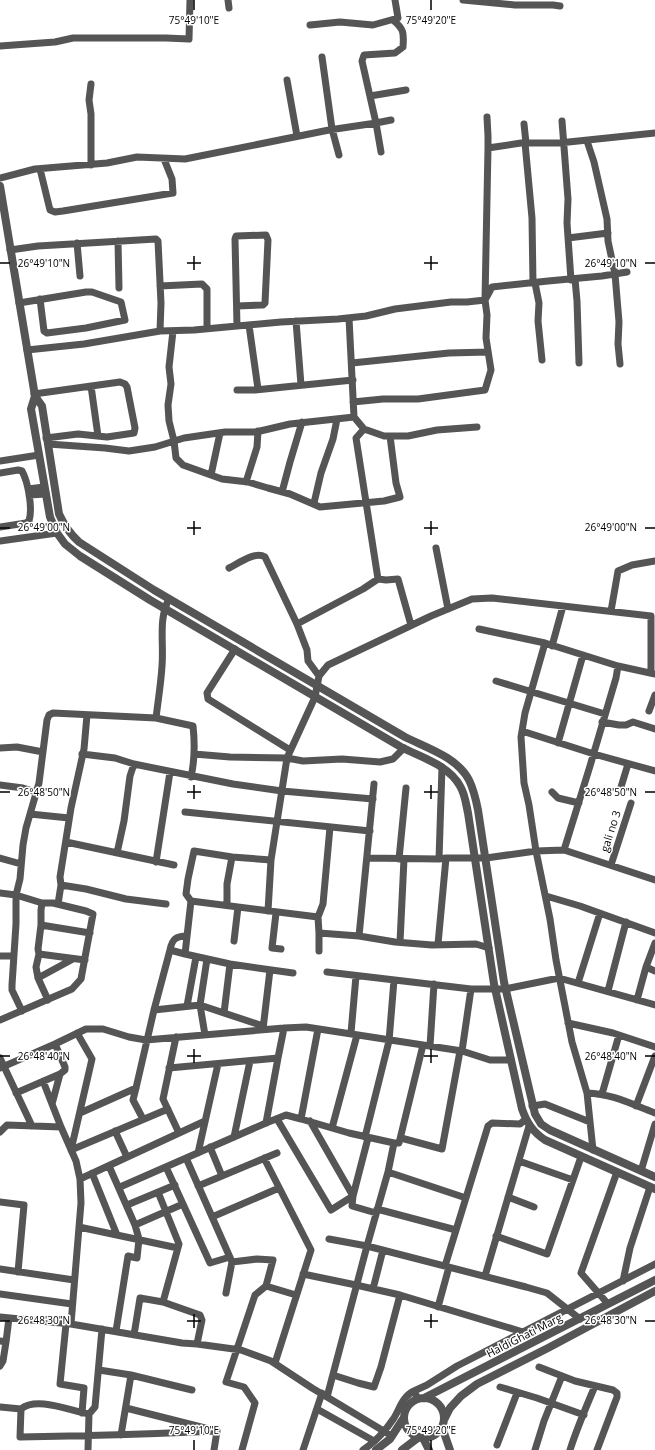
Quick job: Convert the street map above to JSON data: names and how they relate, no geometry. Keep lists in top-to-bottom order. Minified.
{"streets":{"street":["gali no 3","HaldiGhati Marg"]},"coordinates":["75°49'10\"E","75°49'20\"E","26°49'10\"N","26°49'00\"N","26°48'50\"N","26°48'40\"N","26°48'30\"N"]}
